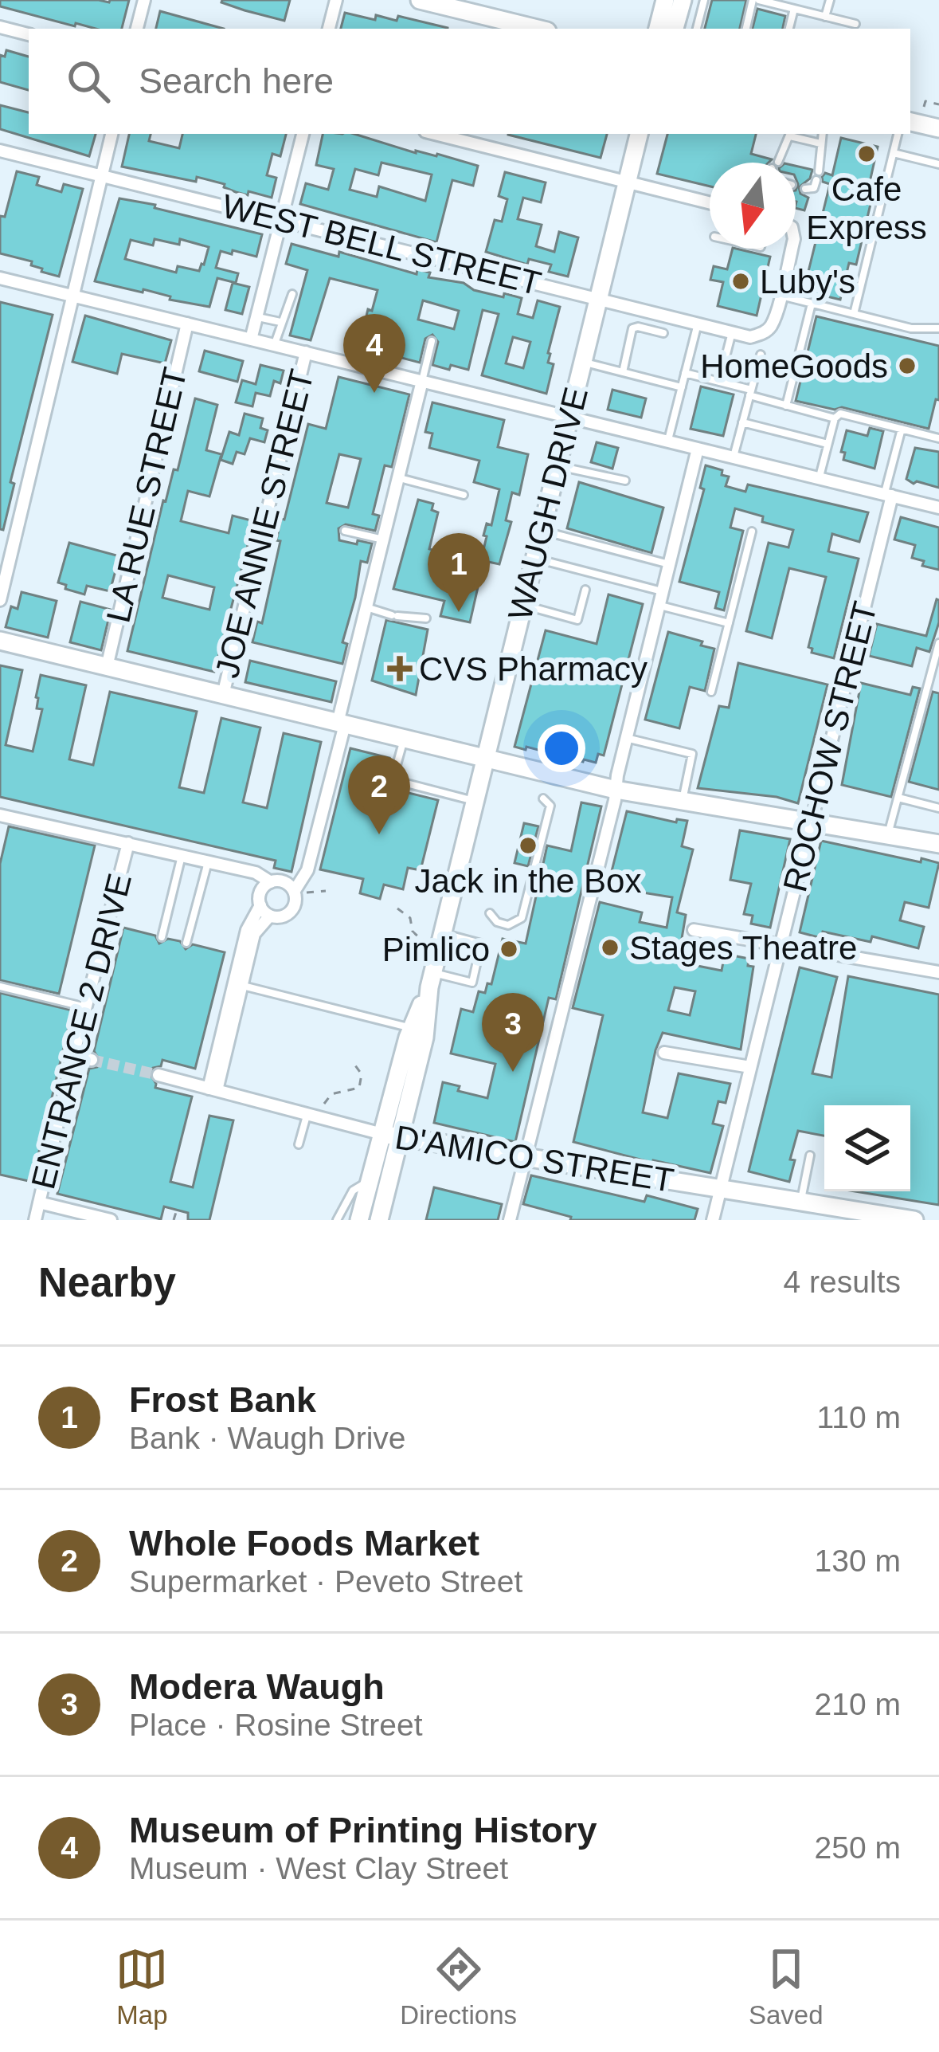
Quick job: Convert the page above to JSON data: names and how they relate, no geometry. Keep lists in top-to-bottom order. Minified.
{"streets":{"main road":["WAUGH DRIVE","D'AMICO STREET"],"street":["WEST BELL STREET","LA RUE STREET","JOE ANNIE STREET","ROCHOW STREET","ENTRANCE 2 DRIVE"]},"crossings":[["WEST BELL STREET","WAUGH DRIVE"],["WAUGH DRIVE","D'AMICO STREET"],["ROCHOW STREET","D'AMICO STREET"]],"places":{"other":["Cafe Express","Luby's","HomeGoods","Jack in the Box","Stages Theatre","Pimlico"],"health":["CVS Pharmacy"]},"north":"bottom","page":{"search":"Search here","pins":["4","1","2","3"],"heading":["Nearby","4 results"],"list":[{"mark":"1","name":"Frost Bank","note":"Bank · Waugh Drive","value":"110 m"},{"mark":"2","name":"Whole Foods Market","note":"Supermarket · Peveto Street","value":"130 m"},{"mark":"3","name":"Modera Waugh","note":"Place · Rosine Street","value":"210 m"},{"mark":"4","name":"Museum of Printing History","note":"Museum · West Clay Street","value":"250 m"}],"nav":["Map","Directions","Saved"]}}
